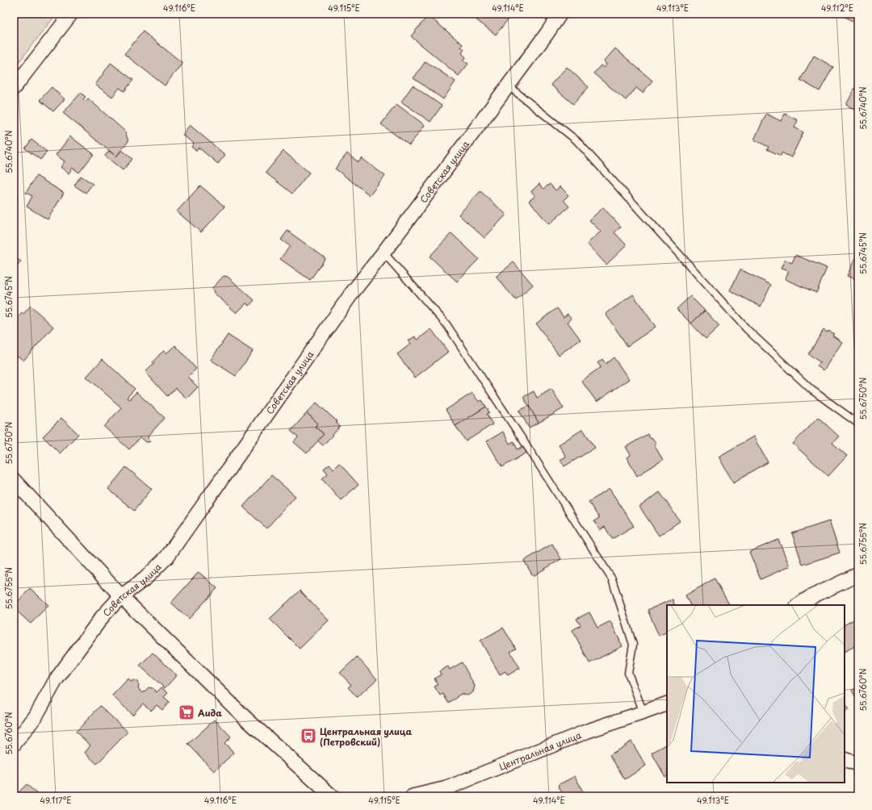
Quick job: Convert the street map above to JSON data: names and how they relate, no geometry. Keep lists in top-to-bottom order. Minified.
{"streets":{"street":["Советская улица","Центральная улица"]},"places":{"supermarket":["Аида"],"bus stop":["Центральная улица (Петровский)"]},"coordinates":["49.116°E","49.115°E","49.114°E","49.113°E","49.112°E","55.6740°N","55.6745°N","55.6750°N","55.6755°N","55.6760°N","49.117°E"]}
